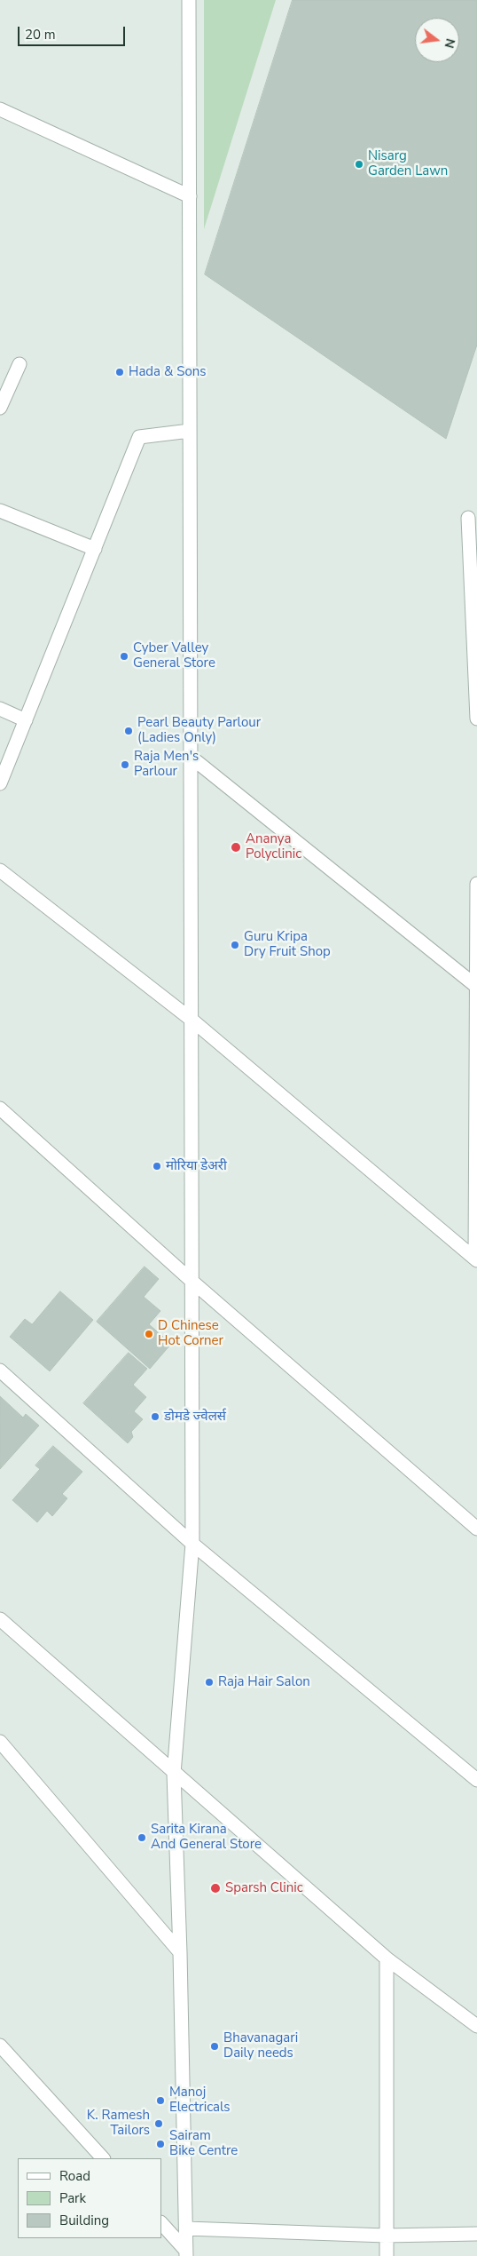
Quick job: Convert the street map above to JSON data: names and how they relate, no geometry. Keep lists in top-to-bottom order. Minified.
{"places":["Nisarg Garden Lawn","Hada & Sons","Cyber Valley General Store","Pearl Beauty Parlour (Ladies Only)","Raja Men's Parlour","Ananya Polyclinic","Guru Kripa Dry Fruit Shop","मोरिया डेअरी","D Chinese Hot Corner","डोमडे ज्वेलर्स","Raja Hair Salon","Sarita Kirana And General Store","Sparsh Clinic","Bhavanagari Daily needs","Manoj Electricals","K. Ramesh Tailors","Sairam Bike Centre"],"legend":["Road","Park","Building"],"scale_bar":"20 m","north":"right"}
